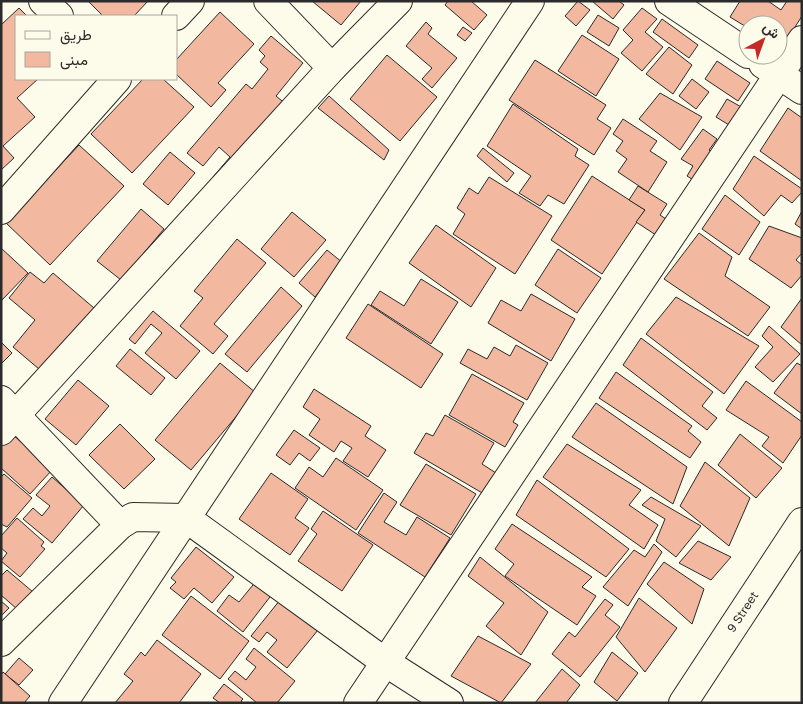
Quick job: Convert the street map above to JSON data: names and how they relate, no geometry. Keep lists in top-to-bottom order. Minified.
{"streets":{"street":["9 Street"]},"legend":["طريق","مبنى"],"north":"top right"}
